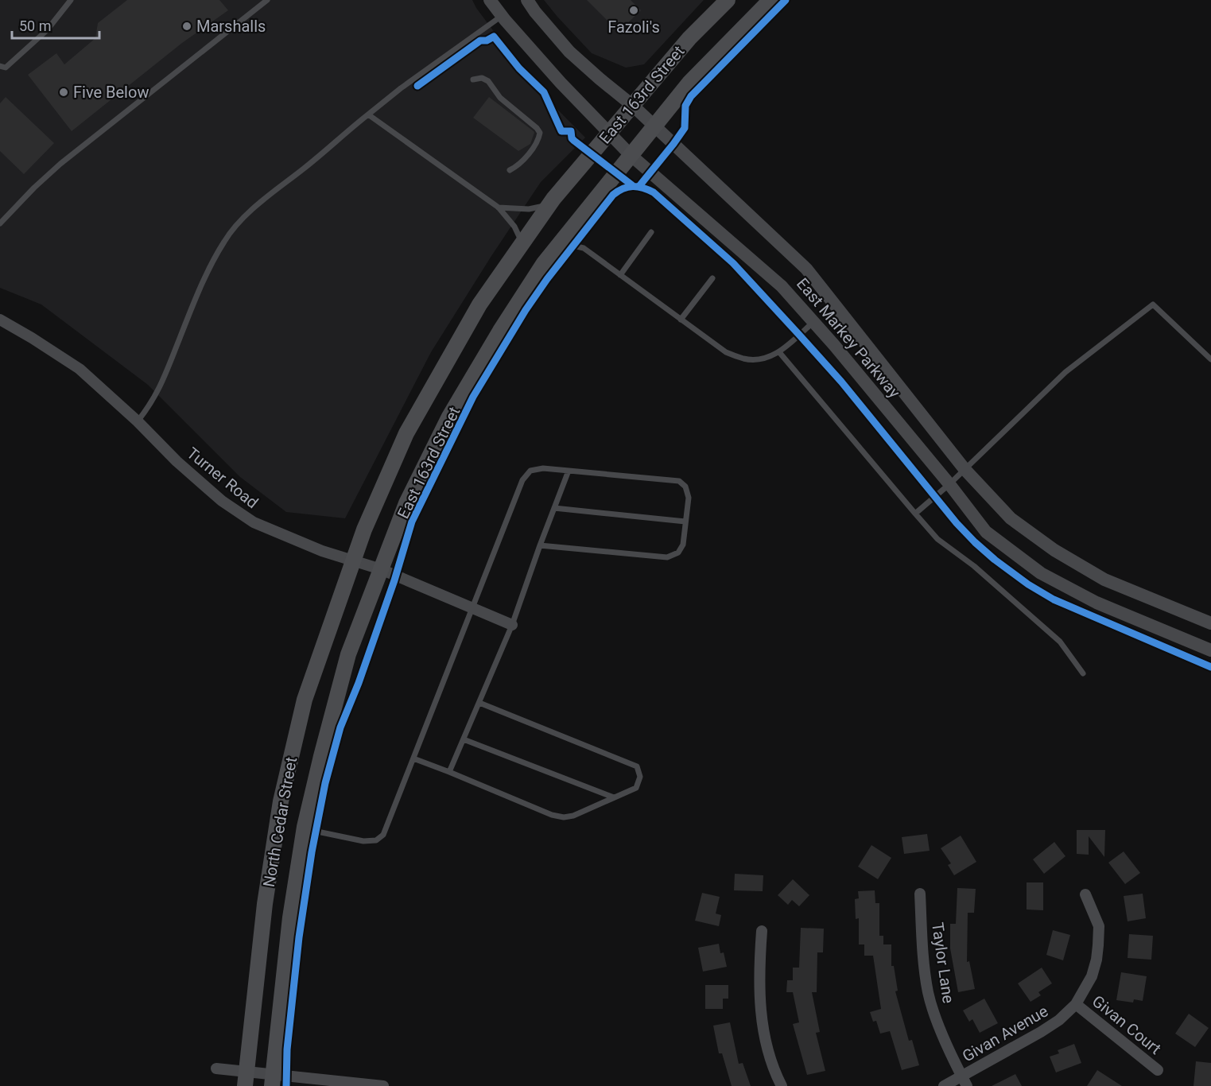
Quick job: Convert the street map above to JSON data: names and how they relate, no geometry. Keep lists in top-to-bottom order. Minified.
{"streets":{"main road":["East 163rd Street","North Cedar Street"],"street":["East Markey Parkway","Turner Road","Taylor Lane","Givan Court","Givan Avenue"]},"crossings":[["East 163rd Street","East Markey Parkway"],["East 163rd Street","Turner Road"],["East 163rd Street","North Cedar Street"],["Turner Road","North Cedar Street"],["Taylor Lane","Givan Avenue"],["Givan Court","Givan Avenue"]],"places":["Fazoli's","Marshalls","Five Below"],"scale_bar":"50 m"}
